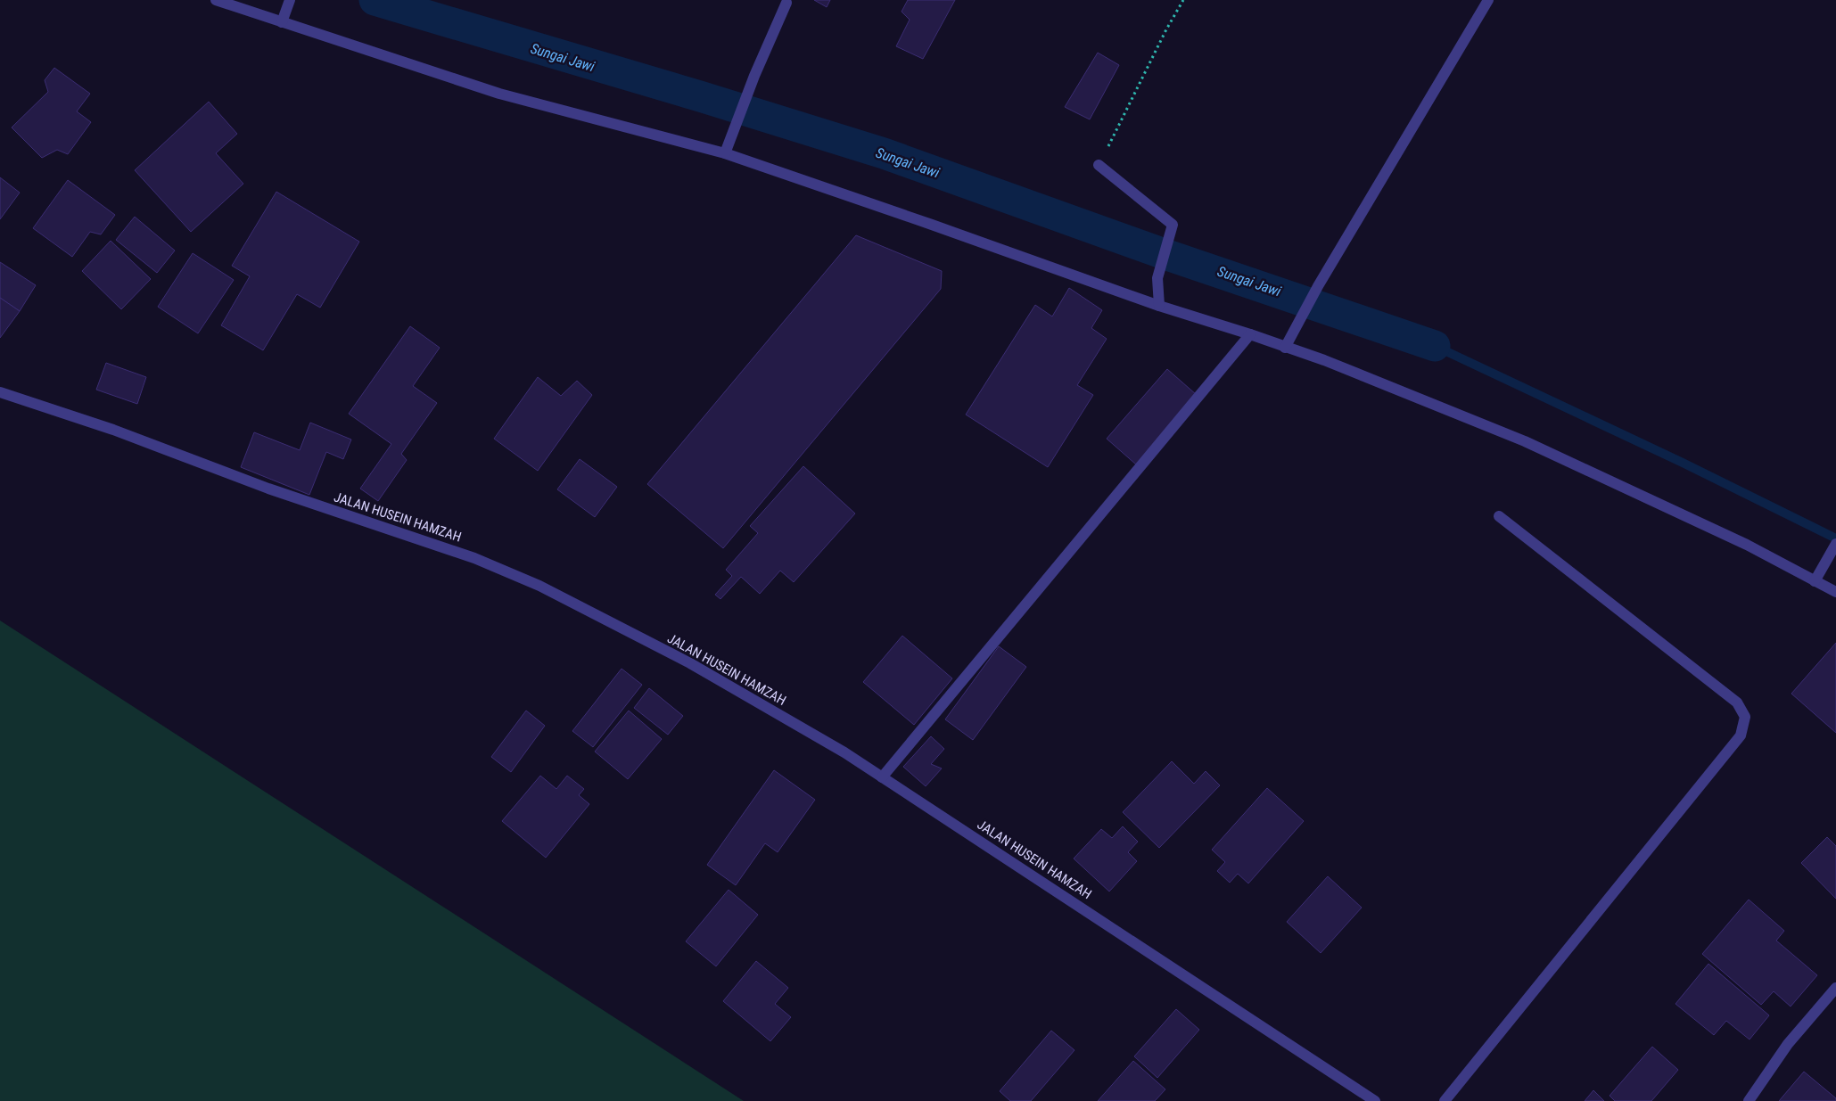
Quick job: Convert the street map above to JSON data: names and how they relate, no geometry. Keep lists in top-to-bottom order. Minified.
{"streets":{"street":["JALAN HUSEIN HAMZAH"]},"water":["Sungai Jawi"]}
